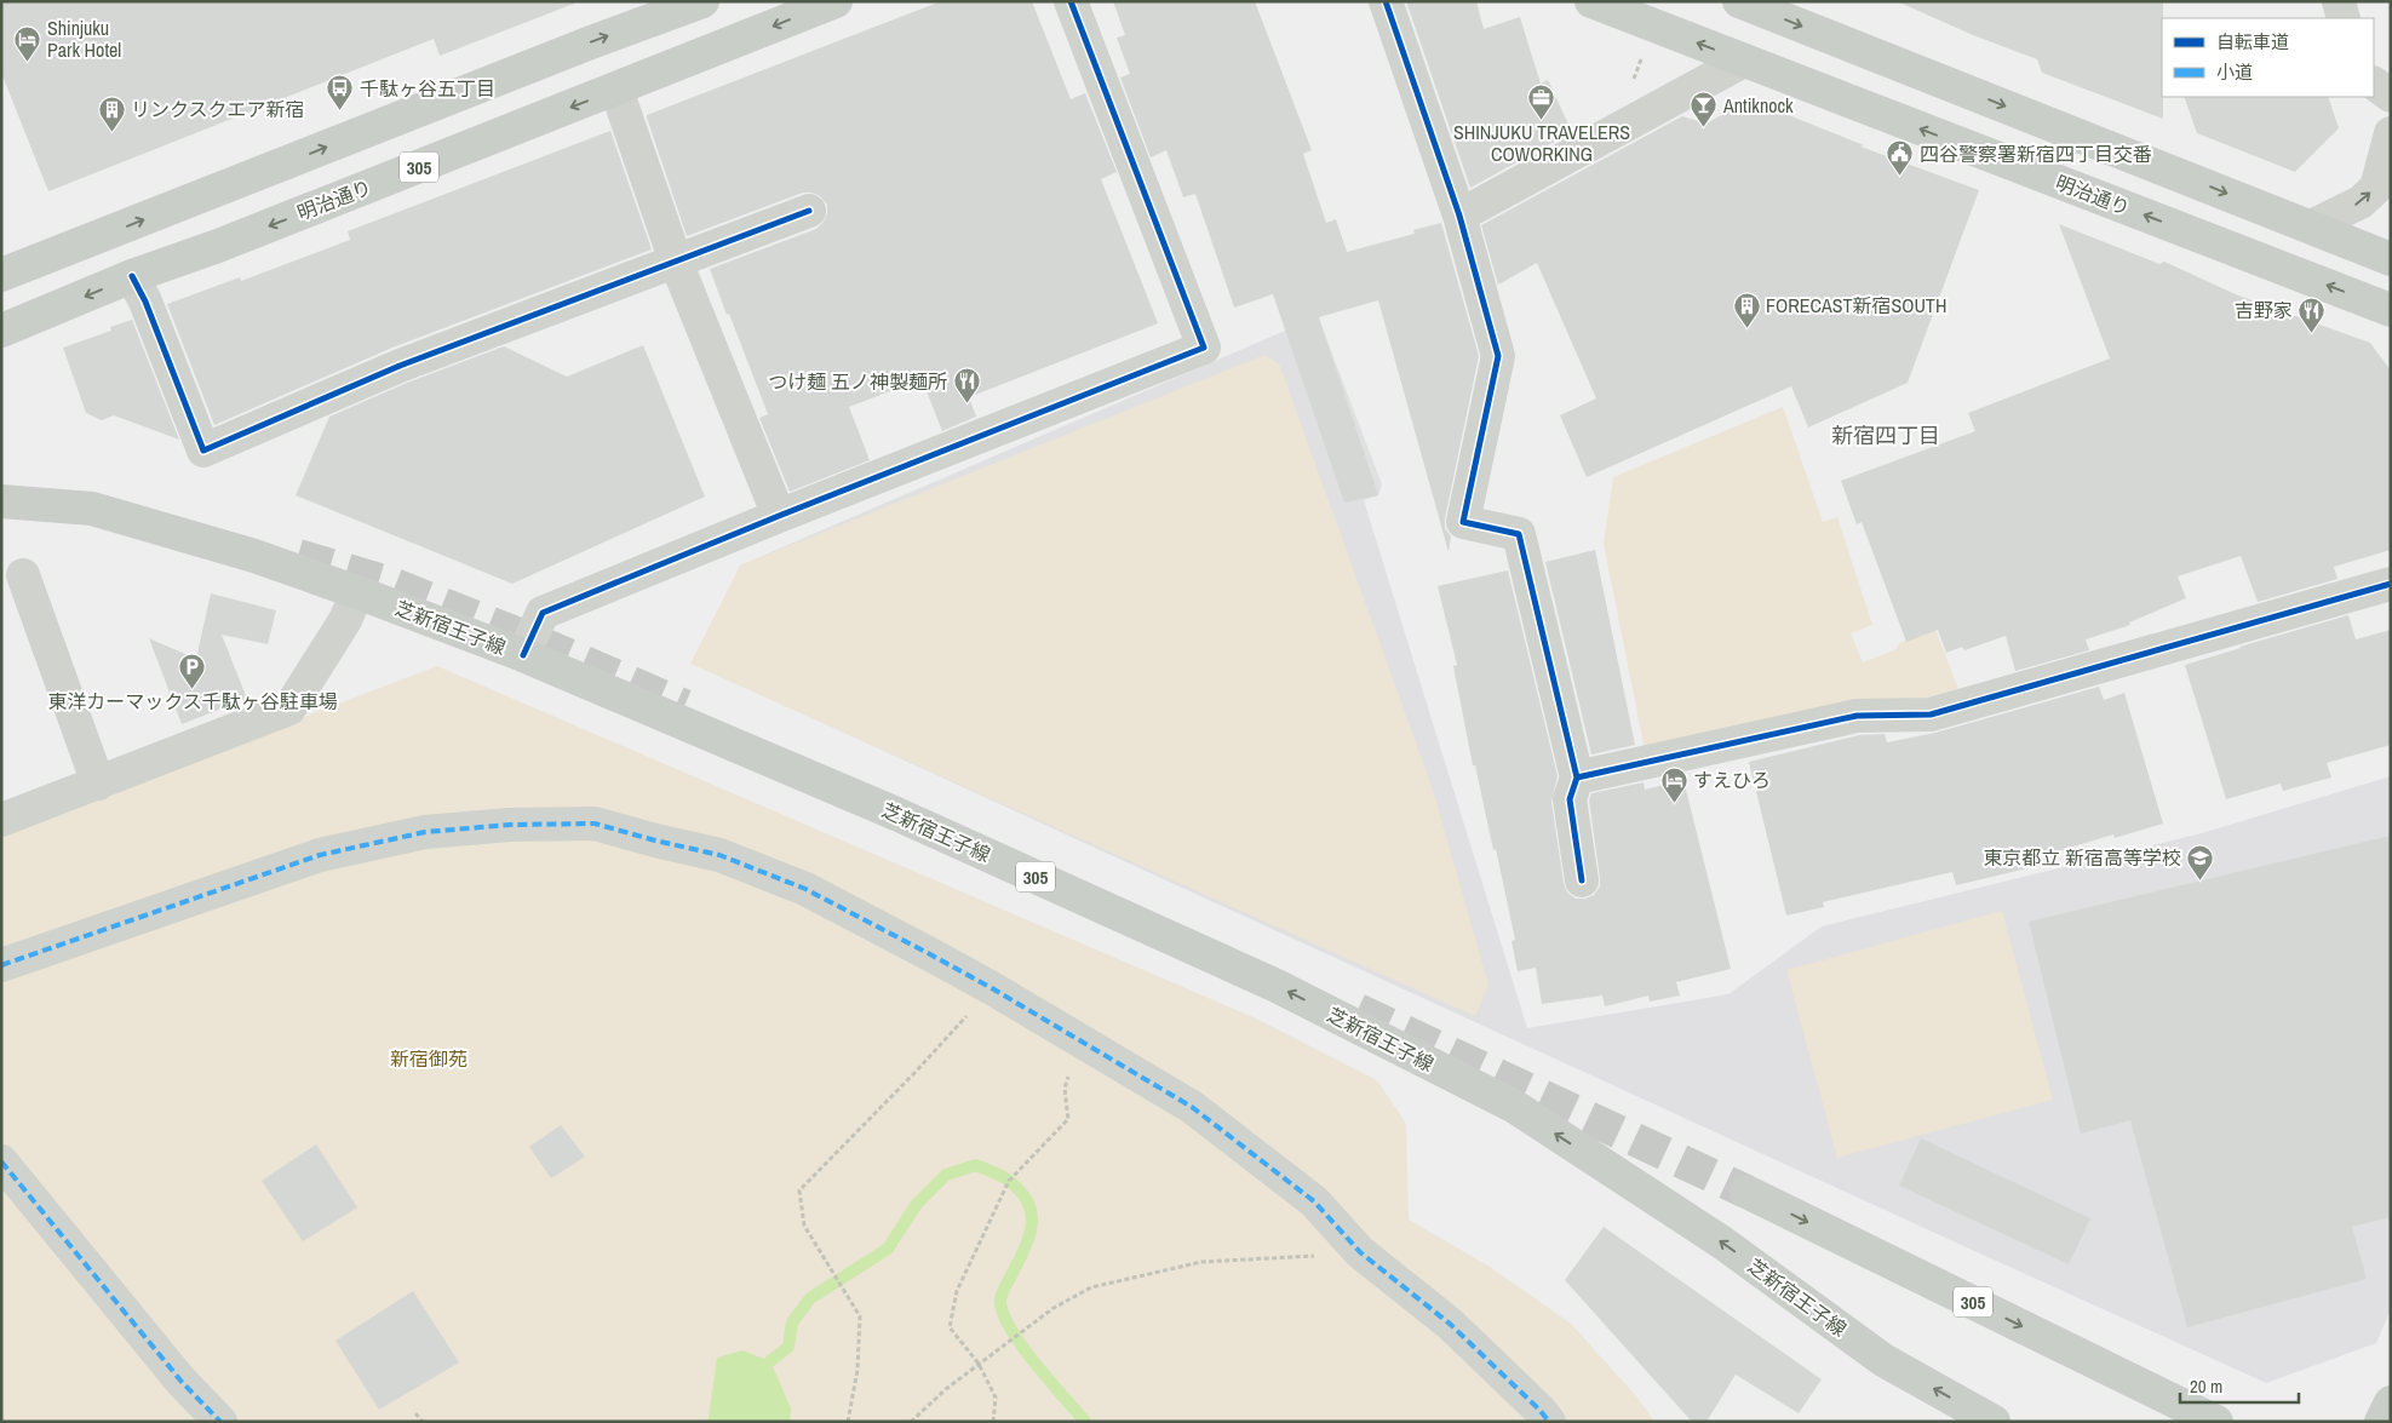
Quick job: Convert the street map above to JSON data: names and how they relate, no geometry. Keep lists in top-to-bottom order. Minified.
{"streets":{"main road":["305","明治通り","芝新宿王子線"]},"one_way":["芝新宿王子線"],"districts":["新宿四丁目"],"parks":["新宿御苑"],"places":{"hotel":["Shinjuku Park Hotel","すえひろ"],"bus stop":["千駄ヶ谷五丁目"],"office":["SHINJUKU TRAVELERS COWORKING"],"bar":["Antiknock"],"building":["リンクスクエア新宿","FORECAST新宿SOUTH"],"public building":["四谷警察署新宿四丁目交番"],"restaurant":["吉野家","つけ麺 五ノ神製麺所"],"parking":["東洋カーマックス千駄ヶ谷駐車場"],"school or university":["東京都立 新宿高等学校"]},"legend":["自転車道","小道"],"scale_bar":"20 m"}
